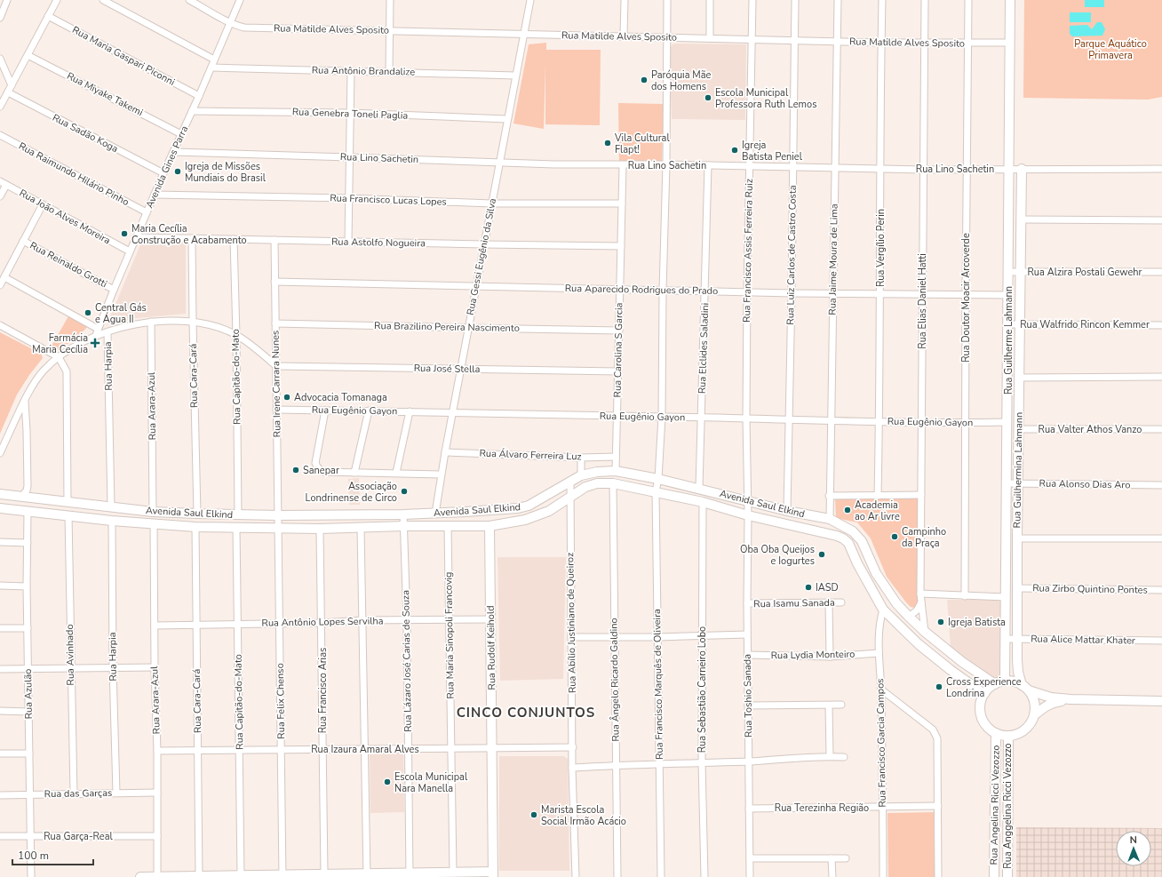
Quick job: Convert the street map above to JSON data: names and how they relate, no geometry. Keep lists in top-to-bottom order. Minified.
{"streets":{"main road":["Rua Guilherme Lahmann","Rua Guilhermina Lahmann","Avenida Saul Elkind","Rua Rudolf Keihold","Rua Angelina Ricci Vezozzo","Rua Anggelina Ricci Vezozzo"],"street":["Rua Matilde Alves Sposito","Rua Maria Gaspari Piconni","Rua Antônio Brandalize","Rua Miyake Takemi","Rua Genebra Toneli Paglia","Rua Sadão Koga","Rua Lino Sachetin","Avenida Gines Parra","Rua Raimundo Hilário Pinho","Rua Francisco Lucas Lopes","Rua João Alves Moreira","Rua Astolfo Nogueira","Rua Vergílio Perin","Rua Francisco Assis Ferreira Ruiz","Rua Luiz Carlos de Castro Costa","Rua Gessi Eugênio da Silva","Rua Jaime Moura de Lima","Rua Reinaldo Grotti","Rua Alzira Postali Gewehr","Rua Aparecido Rodrigues do Prado","Rua Doutor Moacir Arcoverde","Rua Elias Daniel Hatti","Rua Walfrido Rincon Kemmer","Rua Brazilino Pereira Nascimento","Rua Elclides Saladini","Rua Carolina S Garcia","Rua Harpia","Rua José Stella","Rua Cara-Cará","Rua Capitão-do-Mato","Rua Irene Carrara Nunes","Rua Arara-Azul","Rua Eugênio Gayon","Rua Valter Athos Vanzo","Rua Álvaro Ferreira Luz","Rua Alonso Dias Aro","Rua Zirbo Quintino Pontes","Rua Isamu Sanada","Rua Antônio Lopes Servilha","Rua Abílio Justiniano de Queiroz","Rua Maria Sinopoli Francovig","Rua Alice Mattar Khater","Rua Avinhado","Rua Lydia Monteiro","Rua Lázaro José Carias de Souza","Rua Ângelo Ricardo Galdino","Rua Francisco Marquês de Oliveira","Rua Sebastião Carneiro Lobo","Rua Francisco Arias","Rua Azulão","Rua Toshio Sanada","Rua Felix Chenso","Rua Francisco Garcia Campos","Rua Izaura Amaral Alves","Rua das Garças","Rua Terezinha Região","Rua Garça-Real"]},"crossings":[["Rua Matilde Alves Sposito","Avenida Gines Parra"],["Rua Matilde Alves Sposito","Rua Vergílio Perin"],["Rua Matilde Alves Sposito","Rua Francisco Assis Ferreira Ruiz"],["Rua Matilde Alves Sposito","Rua Luiz Carlos de Castro Costa"],["Rua Matilde Alves Sposito","Rua Gessi Eugênio da Silva"],["Rua Matilde Alves Sposito","Rua Jaime Moura de Lima"],["Rua Matilde Alves Sposito","Rua Doutor Moacir Arcoverde"],["Rua Matilde Alves Sposito","Rua Elias Daniel Hatti"],["Rua Matilde Alves Sposito","Rua Guilherme Lahmann"],["Rua Matilde Alves Sposito","Rua Francisco Marquês de Oliveira"],["Rua Maria Gaspari Piconni","Avenida Gines Parra"],["Rua Antônio Brandalize","Avenida Gines Parra"],["Rua Antônio Brandalize","Rua Gessi Eugênio da Silva"],["Rua Miyake Takemi","Avenida Gines Parra"],["Rua Genebra Toneli Paglia","Avenida Gines Parra"],["Rua Genebra Toneli Paglia","Rua Gessi Eugênio da Silva"],["Rua Sadão Koga","Avenida Gines Parra"],["Rua Lino Sachetin","Avenida Gines Parra"],["Rua Lino Sachetin","Rua Vergílio Perin"],["Rua Lino Sachetin","Rua Francisco Assis Ferreira Ruiz"],["Rua Lino Sachetin","Rua Luiz Carlos de Castro Costa"],["Rua Lino Sachetin","Rua Gessi Eugênio da Silva"],["Rua Lino Sachetin","Rua Jaime Moura de Lima"],["Rua Lino Sachetin","Rua Doutor Moacir Arcoverde"],["Rua Lino Sachetin","Rua Elias Daniel Hatti"],["Rua Lino Sachetin","Rua Guilherme Lahmann"],["Rua Lino Sachetin","Rua Elclides Saladini"],["Rua Lino Sachetin","Rua Carolina S Garcia"],["Rua Lino Sachetin","Rua Guilhermina Lahmann"],["Rua Lino Sachetin","Rua Francisco Marquês de Oliveira"],["Avenida Gines Parra","Rua Raimundo Hilário Pinho"],["Avenida Gines Parra","Rua Francisco Lucas Lopes"],["Avenida Gines Parra","Rua João Alves Moreira"],["Avenida Gines Parra","Rua Astolfo Nogueira"],["Avenida Gines Parra","Rua Reinaldo Grotti"],["Rua Francisco Lucas Lopes","Rua Gessi Eugênio da Silva"],["Rua Francisco Lucas Lopes","Rua Carolina S Garcia"],["Rua Astolfo Nogueira","Rua Gessi Eugênio da Silva"],["Rua Astolfo Nogueira","Rua Carolina S Garcia"],["Rua Astolfo Nogueira","Rua Cara-Cará"],["Rua Astolfo Nogueira","Rua Capitão-do-Mato"],["Rua Astolfo Nogueira","Rua Irene Carrara Nunes"],["Rua Vergílio Perin","Rua Aparecido Rodrigues do Prado"],["Rua Vergílio Perin","Rua Eugênio Gayon"],["Rua Francisco Assis Ferreira Ruiz","Rua Aparecido Rodrigues do Prado"],["Rua Francisco Assis Ferreira Ruiz","Rua Eugênio Gayon"],["Rua Francisco Assis Ferreira Ruiz","Avenida Saul Elkind"],["Rua Francisco Assis Ferreira Ruiz","Rua Toshio Sanada"],["Rua Luiz Carlos de Castro Costa","Rua Aparecido Rodrigues do Prado"],["Rua Luiz Carlos de Castro Costa","Rua Eugênio Gayon"],["Rua Luiz Carlos de Castro Costa","Avenida Saul Elkind"],["Rua Gessi Eugênio da Silva","Rua Aparecido Rodrigues do Prado"],["Rua Gessi Eugênio da Silva","Rua Brazilino Pereira Nascimento"],["Rua Gessi Eugênio da Silva","Rua José Stella"],["Rua Gessi Eugênio da Silva","Rua Eugênio Gayon"],["Rua Gessi Eugênio da Silva","Rua Álvaro Ferreira Luz"],["Rua Gessi Eugênio da Silva","Avenida Saul Elkind"],["Rua Jaime Moura de Lima","Rua Aparecido Rodrigues do Prado"],["Rua Jaime Moura de Lima","Rua Eugênio Gayon"],["Rua Jaime Moura de Lima","Avenida Saul Elkind"],["Rua Alzira Postali Gewehr","Rua Guilherme Lahmann"],["Rua Alzira Postali Gewehr","Rua Guilhermina Lahmann"],["Rua Aparecido Rodrigues do Prado","Rua Doutor Moacir Arcoverde"],["Rua Aparecido Rodrigues do Prado","Rua Elias Daniel Hatti"],["Rua Aparecido Rodrigues do Prado","Rua Guilherme Lahmann"],["Rua Aparecido Rodrigues do Prado","Rua Elclides Saladini"],["Rua Aparecido Rodrigues do Prado","Rua Carolina S Garcia"],["Rua Aparecido Rodrigues do Prado","Rua Irene Carrara Nunes"],["Rua Aparecido Rodrigues do Prado","Rua Francisco Marquês de Oliveira"],["Rua Doutor Moacir Arcoverde","Rua Eugênio Gayon"],["Rua Elias Daniel Hatti","Rua Eugênio Gayon"],["Rua Elias Daniel Hatti","Avenida Saul Elkind"],["Rua Walfrido Rincon Kemmer","Rua Guilherme Lahmann"],["Rua Walfrido Rincon Kemmer","Rua Guilhermina Lahmann"],["Rua Brazilino Pereira Nascimento","Rua Carolina S Garcia"],["Rua Brazilino Pereira Nascimento","Rua Irene Carrara Nunes"],["Rua Guilherme Lahmann","Rua Eugênio Gayon"],["Rua Guilherme Lahmann","Rua Guilhermina Lahmann"],["Rua Guilherme Lahmann","Rua Alonso Dias Aro"],["Rua Guilherme Lahmann","Avenida Saul Elkind"],["Rua Guilherme Lahmann","Rua Alice Mattar Khater"],["Rua Guilherme Lahmann","Rua Angelina Ricci Vezozzo"],["Rua Guilherme Lahmann","Rua Anggelina Ricci Vezozzo"],["Rua Elclides Saladini","Rua Eugênio Gayon"],["Rua Elclides Saladini","Avenida Saul Elkind"],["Rua Carolina S Garcia","Rua José Stella"],["Rua Carolina S Garcia","Rua Eugênio Gayon"],["Rua Carolina S Garcia","Rua Álvaro Ferreira Luz"],["Rua Carolina S Garcia","Avenida Saul Elkind"],["Rua Harpia","Avenida Saul Elkind"],["Rua Harpia","Rua das Garças"],["Rua José Stella","Rua Irene Carrara Nunes"],["Rua Cara-Cará","Avenida Saul Elkind"],["Rua Cara-Cará","Rua Antônio Lopes Servilha"],["Rua Cara-Cará","Rua Izaura Amaral Alves"],["Rua Capitão-do-Mato","Avenida Saul Elkind"],["Rua Capitão-do-Mato","Rua Antônio Lopes Servilha"],["Rua Capitão-do-Mato","Rua Izaura Amaral Alves"],["Rua Irene Carrara Nunes","Rua Eugênio Gayon"],["Rua Irene Carrara Nunes","Avenida Saul Elkind"],["Rua Irene Carrara Nunes","Rua Felix Chenso"],["Rua Arara-Azul","Avenida Saul Elkind"],["Rua Arara-Azul","Rua Antônio Lopes Servilha"],["Rua Arara-Azul","Rua Izaura Amaral Alves"],["Rua Arara-Azul","Rua das Garças"],["Rua Arara-Azul","Rua Garça-Real"],["Rua Eugênio Gayon","Rua Francisco Marquês de Oliveira"],["Rua Valter Athos Vanzo","Rua Guilhermina Lahmann"],["Rua Guilhermina Lahmann","Rua Alonso Dias Aro"],["Rua Guilhermina Lahmann","Avenida Saul Elkind"],["Rua Guilhermina Lahmann","Rua Zirbo Quintino Pontes"],["Rua Guilhermina Lahmann","Rua Alice Mattar Khater"],["Rua Guilhermina Lahmann","Rua Angelina Ricci Vezozzo"],["Rua Guilhermina Lahmann","Rua Anggelina Ricci Vezozzo"],["Avenida Saul Elkind","Rua Abílio Justiniano de Queiroz"],["Avenida Saul Elkind","Rua Maria Sinopoli Francovig"],["Avenida Saul Elkind","Rua Rudolf Keihold"],["Avenida Saul Elkind","Rua Avinhado"],["Avenida Saul Elkind","Rua Lázaro José Carias de Souza"],["Avenida Saul Elkind","Rua Ângelo Ricardo Galdino"],["Avenida Saul Elkind","Rua Francisco Marquês de Oliveira"],["Avenida Saul Elkind","Rua Sebastião Carneiro Lobo"],["Avenida Saul Elkind","Rua Francisco Arias"],["Avenida Saul Elkind","Rua Azulão"],["Avenida Saul Elkind","Rua Toshio Sanada"],["Avenida Saul Elkind","Rua Felix Chenso"],["Avenida Saul Elkind","Rua Francisco Garcia Campos"],["Avenida Saul Elkind","Rua Angelina Ricci Vezozzo"],["Avenida Saul Elkind","Rua Anggelina Ricci Vezozzo"],["Rua Isamu Sanada","Rua Toshio Sanada"],["Rua Antônio Lopes Servilha","Rua Maria Sinopoli Francovig"],["Rua Antônio Lopes Servilha","Rua Rudolf Keihold"],["Rua Antônio Lopes Servilha","Rua Lázaro José Carias de Souza"],["Rua Antônio Lopes Servilha","Rua Francisco Arias"],["Rua Antônio Lopes Servilha","Rua Felix Chenso"],["Rua Abílio Justiniano de Queiroz","Rua Izaura Amaral Alves"],["Rua Maria Sinopoli Francovig","Rua Izaura Amaral Alves"],["Rua Rudolf Keihold","Rua Izaura Amaral Alves"],["Rua Avinhado","Rua das Garças"],["Rua Lydia Monteiro","Rua Toshio Sanada"],["Rua Lydia Monteiro","Rua Francisco Garcia Campos"],["Rua Lázaro José Carias de Souza","Rua Izaura Amaral Alves"],["Rua Francisco Arias","Rua Izaura Amaral Alves"],["Rua Azulão","Rua das Garças"],["Rua Azulão","Rua Garça-Real"],["Rua Toshio Sanada","Rua Terezinha Região"],["Rua Felix Chenso","Rua Izaura Amaral Alves"],["Rua Francisco Garcia Campos","Rua Terezinha Região"],["Rua Angelina Ricci Vezozzo","Rua Anggelina Ricci Vezozzo"]],"districts":["CINCO CONJUNTOS"],"parks":["Parque Aquático Primavera"],"places":{"other":["Paróquia Mãe dos Homens","Escola Municipal Professora Ruth Lemos","Vila Cultural Flapt!","Igreja Batista Peniel","Igreja de Missões Mundiais do Brasil","Maria Cecília Construção e Acabamento","Central Gás e Água II","Advocacia Tomanaga","Sanepar","Associação Londrinense de Circo","Academia ao Ar livre","Campinho da Praça","Oba Oba Queijos e Iogurtes","IASD","Igreja Batista","Cross Experience Londrina","Escola Municipal Nara Manella","Marista Escola Social Irmão Acácio"],"health":["Farmácia Maria Cecília"]},"scale_bar":"100 m","north":"top"}
